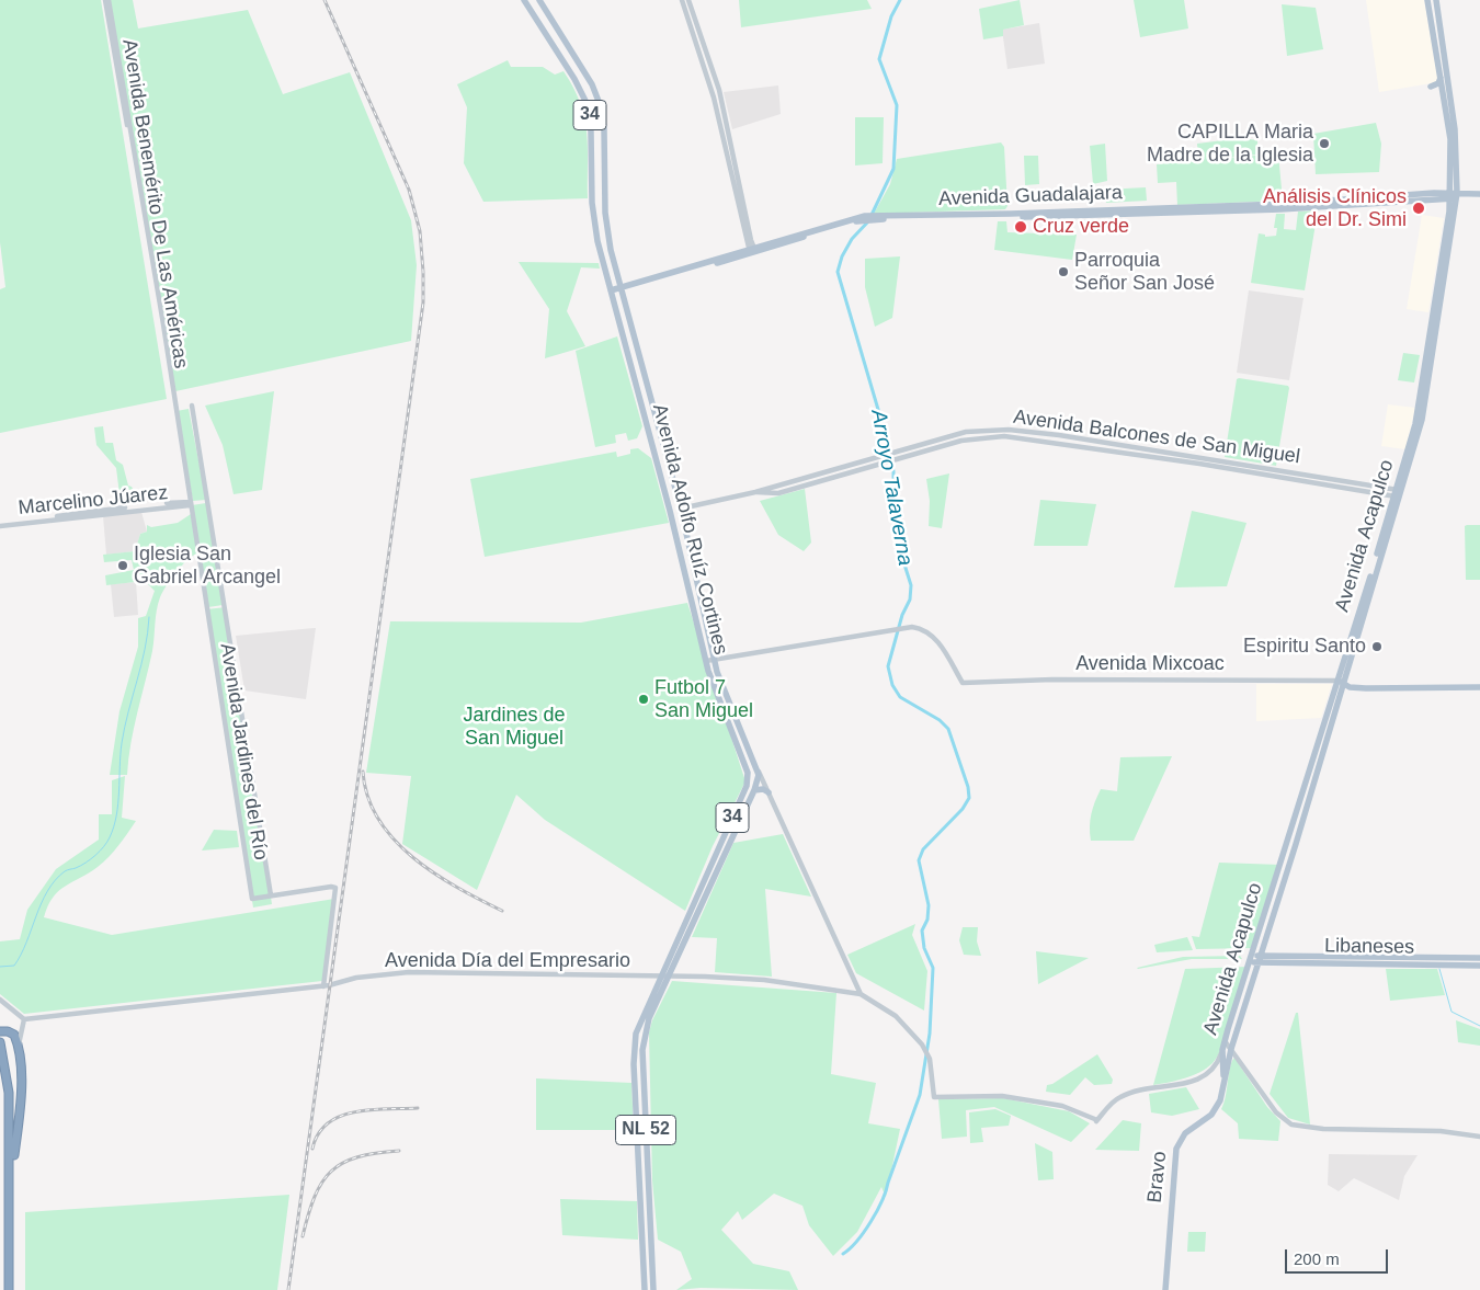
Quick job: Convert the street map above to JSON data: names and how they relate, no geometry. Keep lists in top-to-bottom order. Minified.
{"streets":{"main road":["34","Avenida Guadalajara","Avenida Adolfo Ruíz Cortines","Avenida Acapulco","Libaneses","NL 52","Bravo"],"street":["Avenida Benemérito De Las Américas","Avenida Balcones de San Miguel","Marcelino Júarez","Avenida Mixcoac","Avenida Jardines del Río","Avenida Día del Empresario"]},"crossings":[["34","Avenida Adolfo Ruíz Cortines"],["34","Avenida Día del Empresario"],["34","NL 52"],["Avenida Guadalajara","Avenida Adolfo Ruíz Cortines"],["Avenida Guadalajara","Avenida Acapulco"],["Avenida Benemérito De Las Américas","Marcelino Júarez"],["Avenida Benemérito De Las Américas","Avenida Jardines del Río"],["Avenida Balcones de San Miguel","Avenida Adolfo Ruíz Cortines"],["Avenida Balcones de San Miguel","Avenida Acapulco"],["Avenida Adolfo Ruíz Cortines","Avenida Mixcoac"],["Avenida Adolfo Ruíz Cortines","Avenida Día del Empresario"],["Avenida Acapulco","Avenida Mixcoac"],["Avenida Acapulco","Libaneses"],["Avenida Acapulco","Bravo"],["Avenida Día del Empresario","NL 52"]],"water":["Arroyo Talaverna"],"parks":["Jardines de San Miguel"],"places":["CAPILLA Maria Madre de la Iglesia","Análisis Clínicos del Dr. Simi","Cruz verde","Parroquia Señor San José","Iglesia San Gabriel Arcangel","Espiritu Santo","Futbol 7 San Miguel"],"scale_bar":"200 m"}
